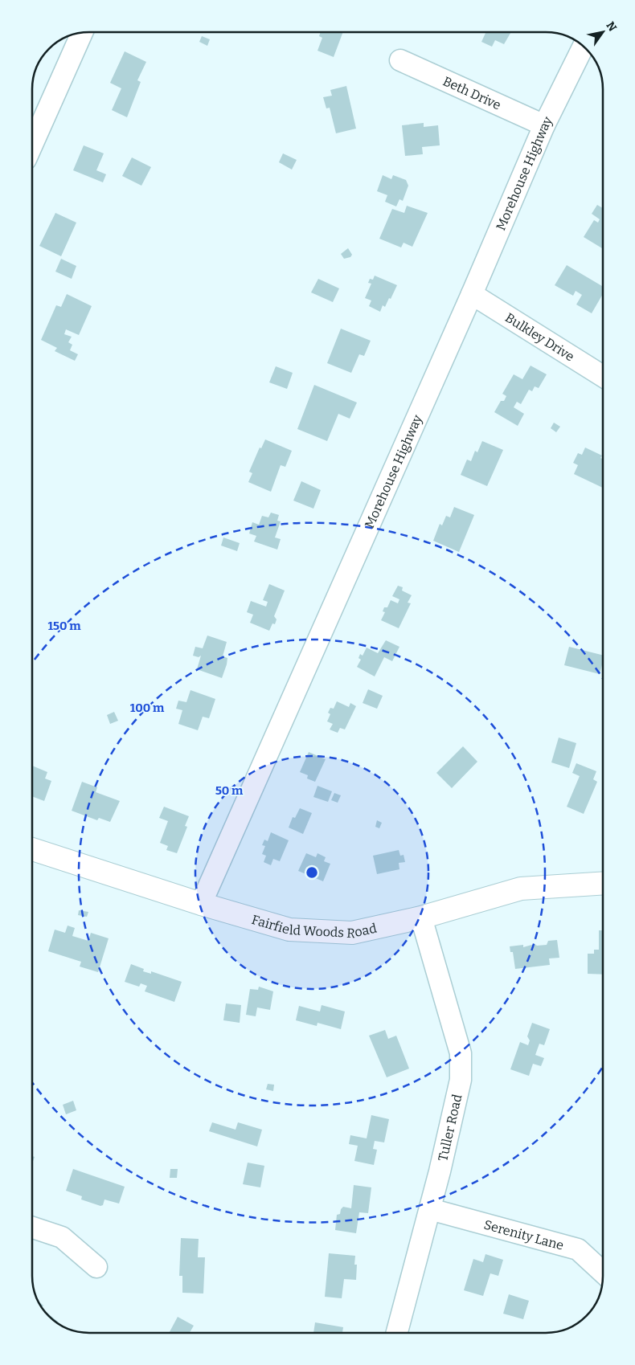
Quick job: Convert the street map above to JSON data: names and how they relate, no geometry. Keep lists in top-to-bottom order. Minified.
{"streets":{"main road":["Fairfield Woods Road"],"street":["Beth Drive","Morehouse Highway","Bulkley Drive","Tuller Road","Serenity Lane"]},"crossings":[["Beth Drive","Morehouse Highway"],["Morehouse Highway","Bulkley Drive"],["Morehouse Highway","Fairfield Woods Road"],["Fairfield Woods Road","Tuller Road"],["Tuller Road","Serenity Lane"]],"north":"top right","rings":["150 m","100 m","50 m"]}
